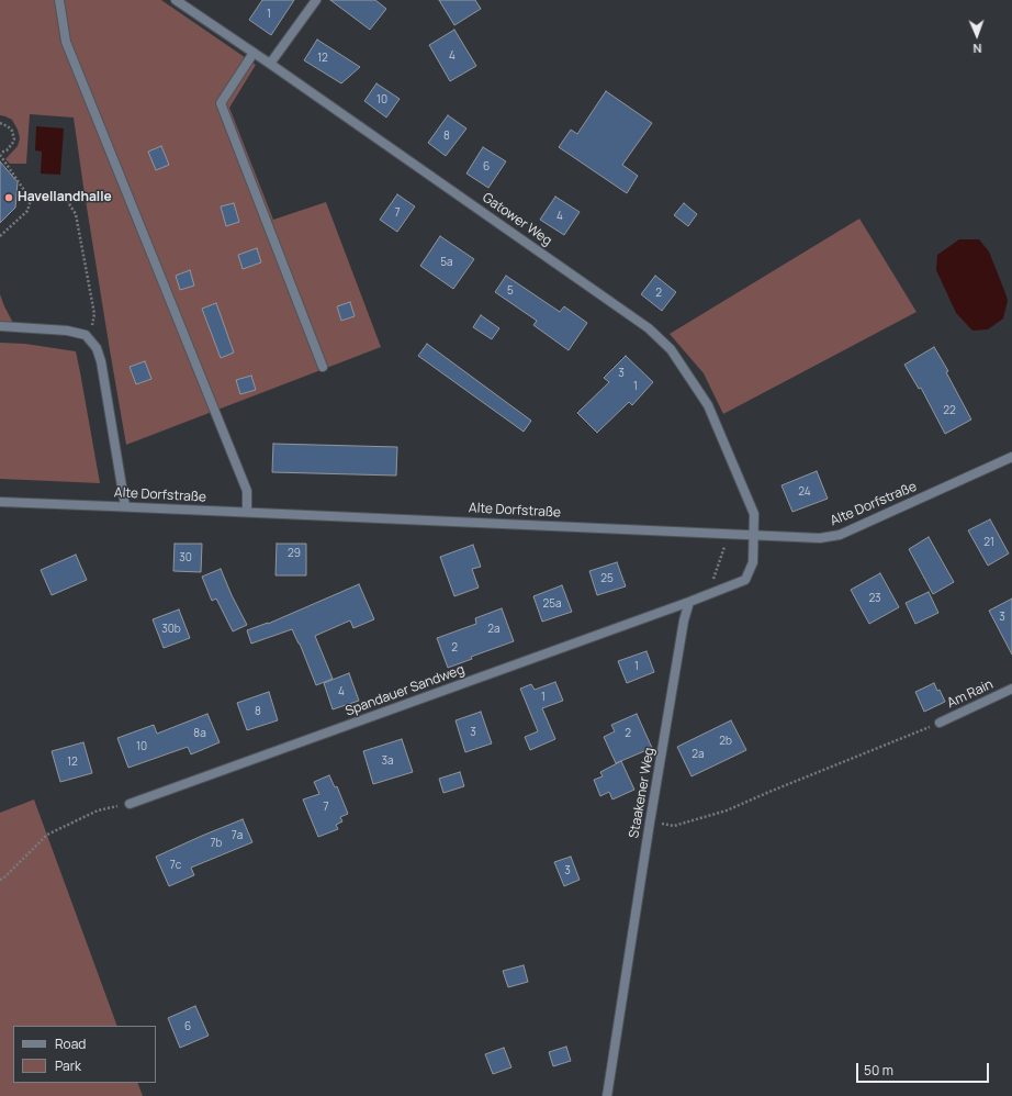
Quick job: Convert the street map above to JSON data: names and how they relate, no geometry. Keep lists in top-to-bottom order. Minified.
{"streets":{"street":["Gatower Weg","Alte Dorfstraße","Spandauer Sandweg","Am Rain","Staakener Weg"]},"crossings":[["Gatower Weg","Alte Dorfstraße"],["Spandauer Sandweg","Staakener Weg"]],"places":["Havellandhalle"],"house_numbers":["1","4","12","10","8","6","7","4","5a","5","2","3","1","22","24","21","29","30","25","23","25a","3","30b","2a","2","1","4","1","8","3","8a","2","2b","10","2a","3a","12","7","7a","7b","7c","3","6"],"legend":["Road","Park"],"scale_bar":"50 m","north":"bottom"}
